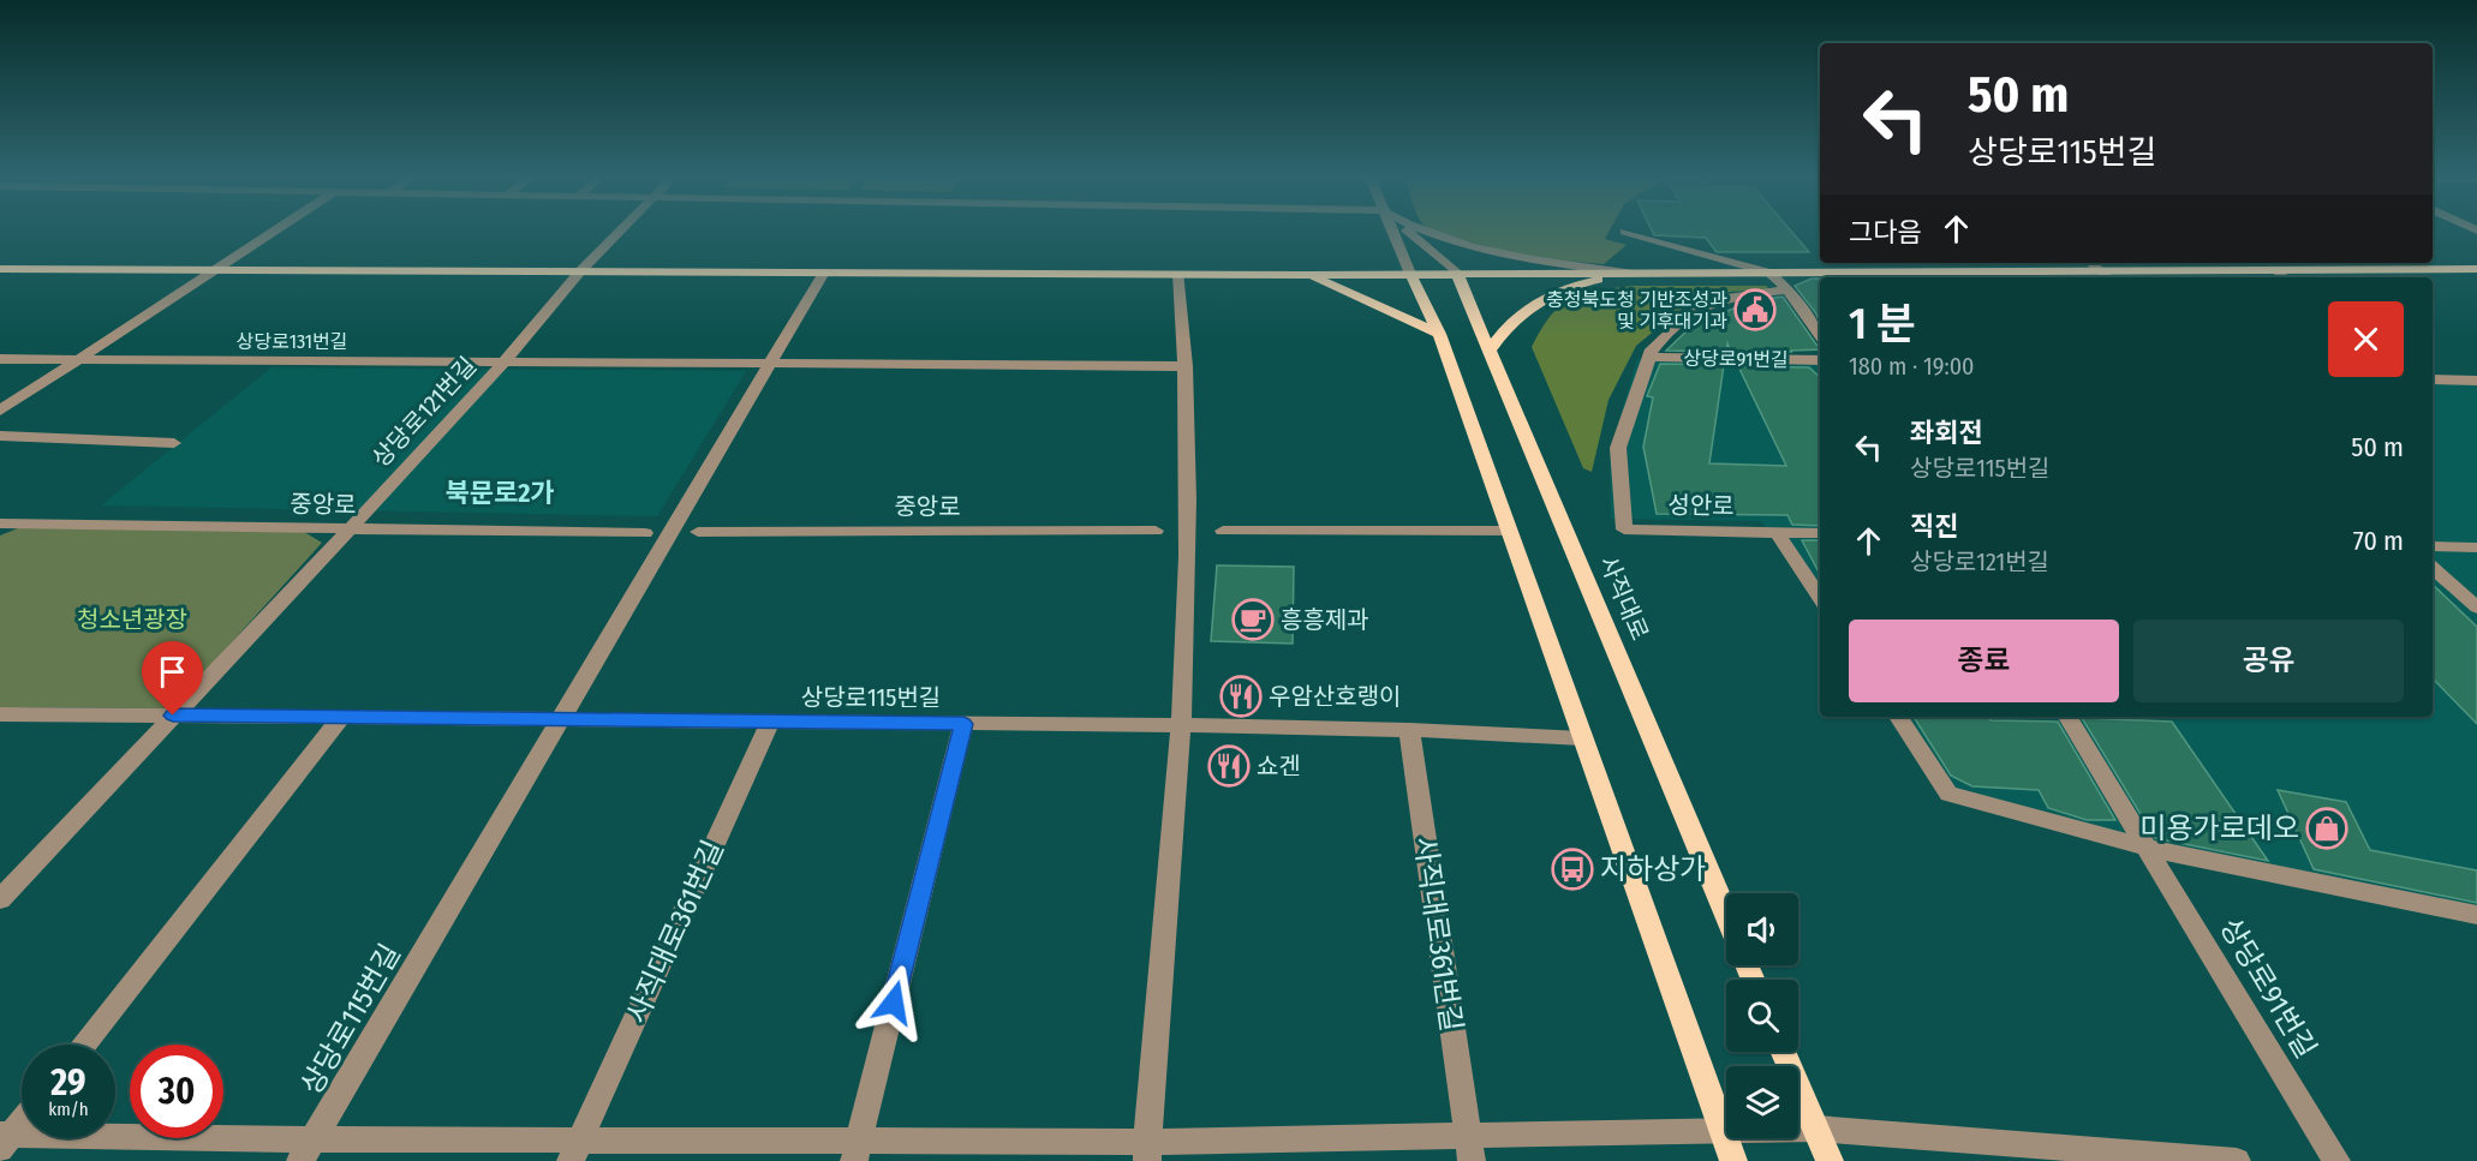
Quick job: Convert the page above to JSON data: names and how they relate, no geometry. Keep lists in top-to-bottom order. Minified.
{"streets":{"main road":["사직대로"],"street":["상당로131번길","상당로91번길","상당로121번길","중앙로","성안로","상당로115번길","사직대로361번길"]},"crossings":[["상당로131번길","상당로121번길"],["상당로91번길","성안로"],["상당로121번길","중앙로"],["상당로121번길","상당로115번길"],["상당로115번길","사직대로361번길"]],"districts":["북문로2가"],"parks":["청소년광장"],"places":{"public building":["충청북도청 기반조성과 및 기후대기과"],"cafe":["흥흥제과"],"restaurant":["우암산호랭이","쇼겐"],"shop":["미용가로데오"],"bus stop":["지하상가"]},"page":{"turn":["50 m","상당로115번길"],"then":"그다음","heading":["1 분","180 m · 19:00"],"list":[{"name":"좌회전","note":"상당로115번길","value":"50 m"},{"name":"직진","note":"상당로121번길","value":"70 m"}],"buttons":["종료","공유"],"speed":"29 km/h","limit":"30"}}
